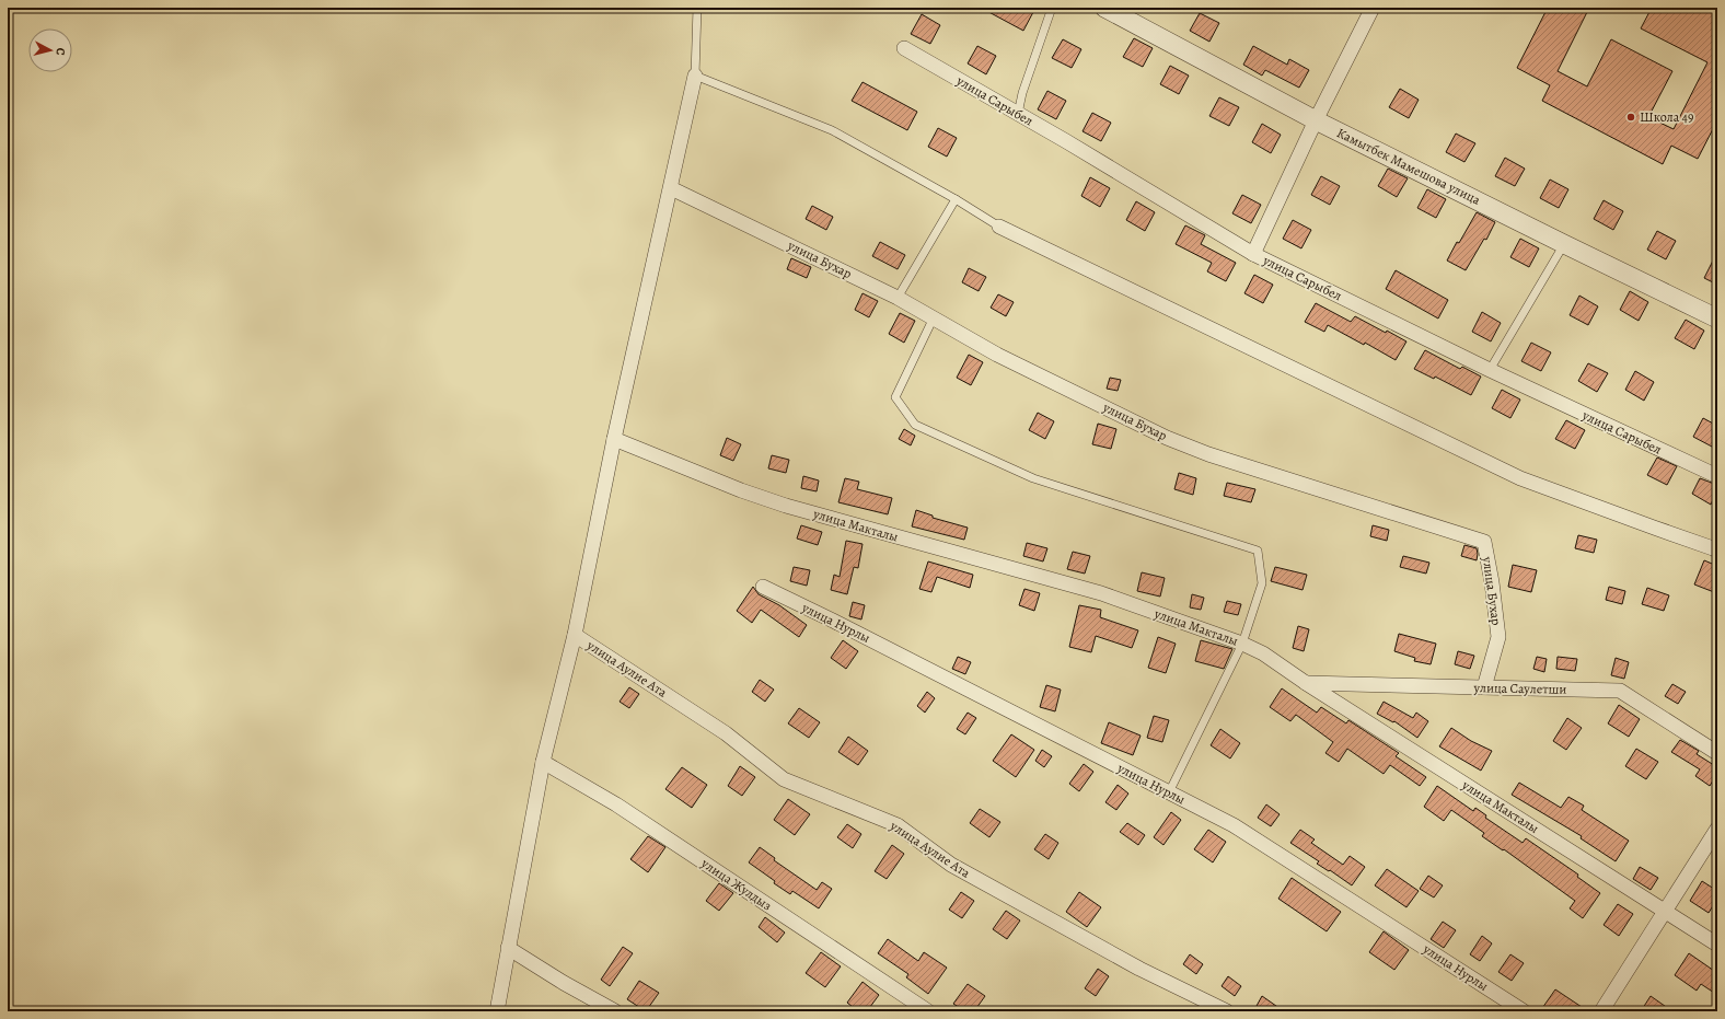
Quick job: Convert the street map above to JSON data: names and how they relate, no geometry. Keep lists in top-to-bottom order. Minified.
{"streets":{"street":["улица Сарыбел","Камытбек Мамешова улица","улица Бухар","улица Макталы","улица Нурлы","улица Аулие Ата","улица Саулетши","улица Жулдыз"]},"crossings":[["улица Бухар","улица Саулетши"],["улица Макталы","улица Саулетши"]],"places":["Школа 49"],"north":"right"}
